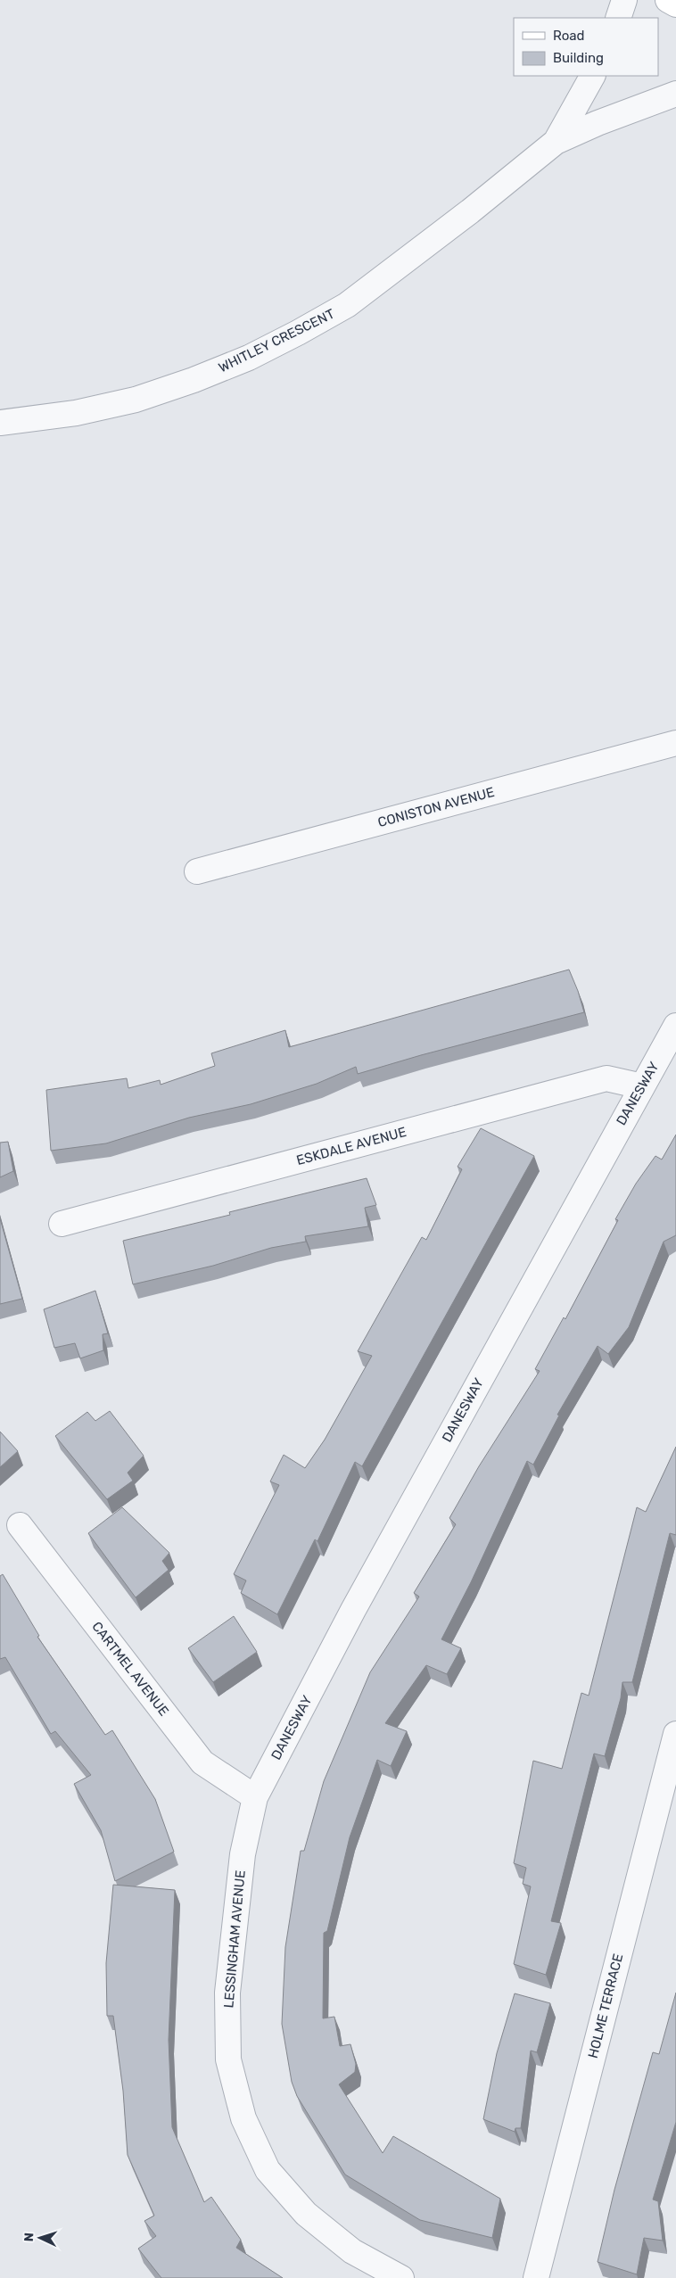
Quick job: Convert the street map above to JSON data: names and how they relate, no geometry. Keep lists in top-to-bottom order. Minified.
{"streets":{"street":["WHITLEY CRESCENT","CONISTON AVENUE","DANESWAY","ESKDALE AVENUE","CARTMEL AVENUE","LESSINGHAM AVENUE","HOLME TERRACE"]},"crossings":[["DANESWAY","ESKDALE AVENUE"],["DANESWAY","CARTMEL AVENUE"],["DANESWAY","LESSINGHAM AVENUE"],["CARTMEL AVENUE","LESSINGHAM AVENUE"]],"legend":["Road","Building"],"north":"left"}
